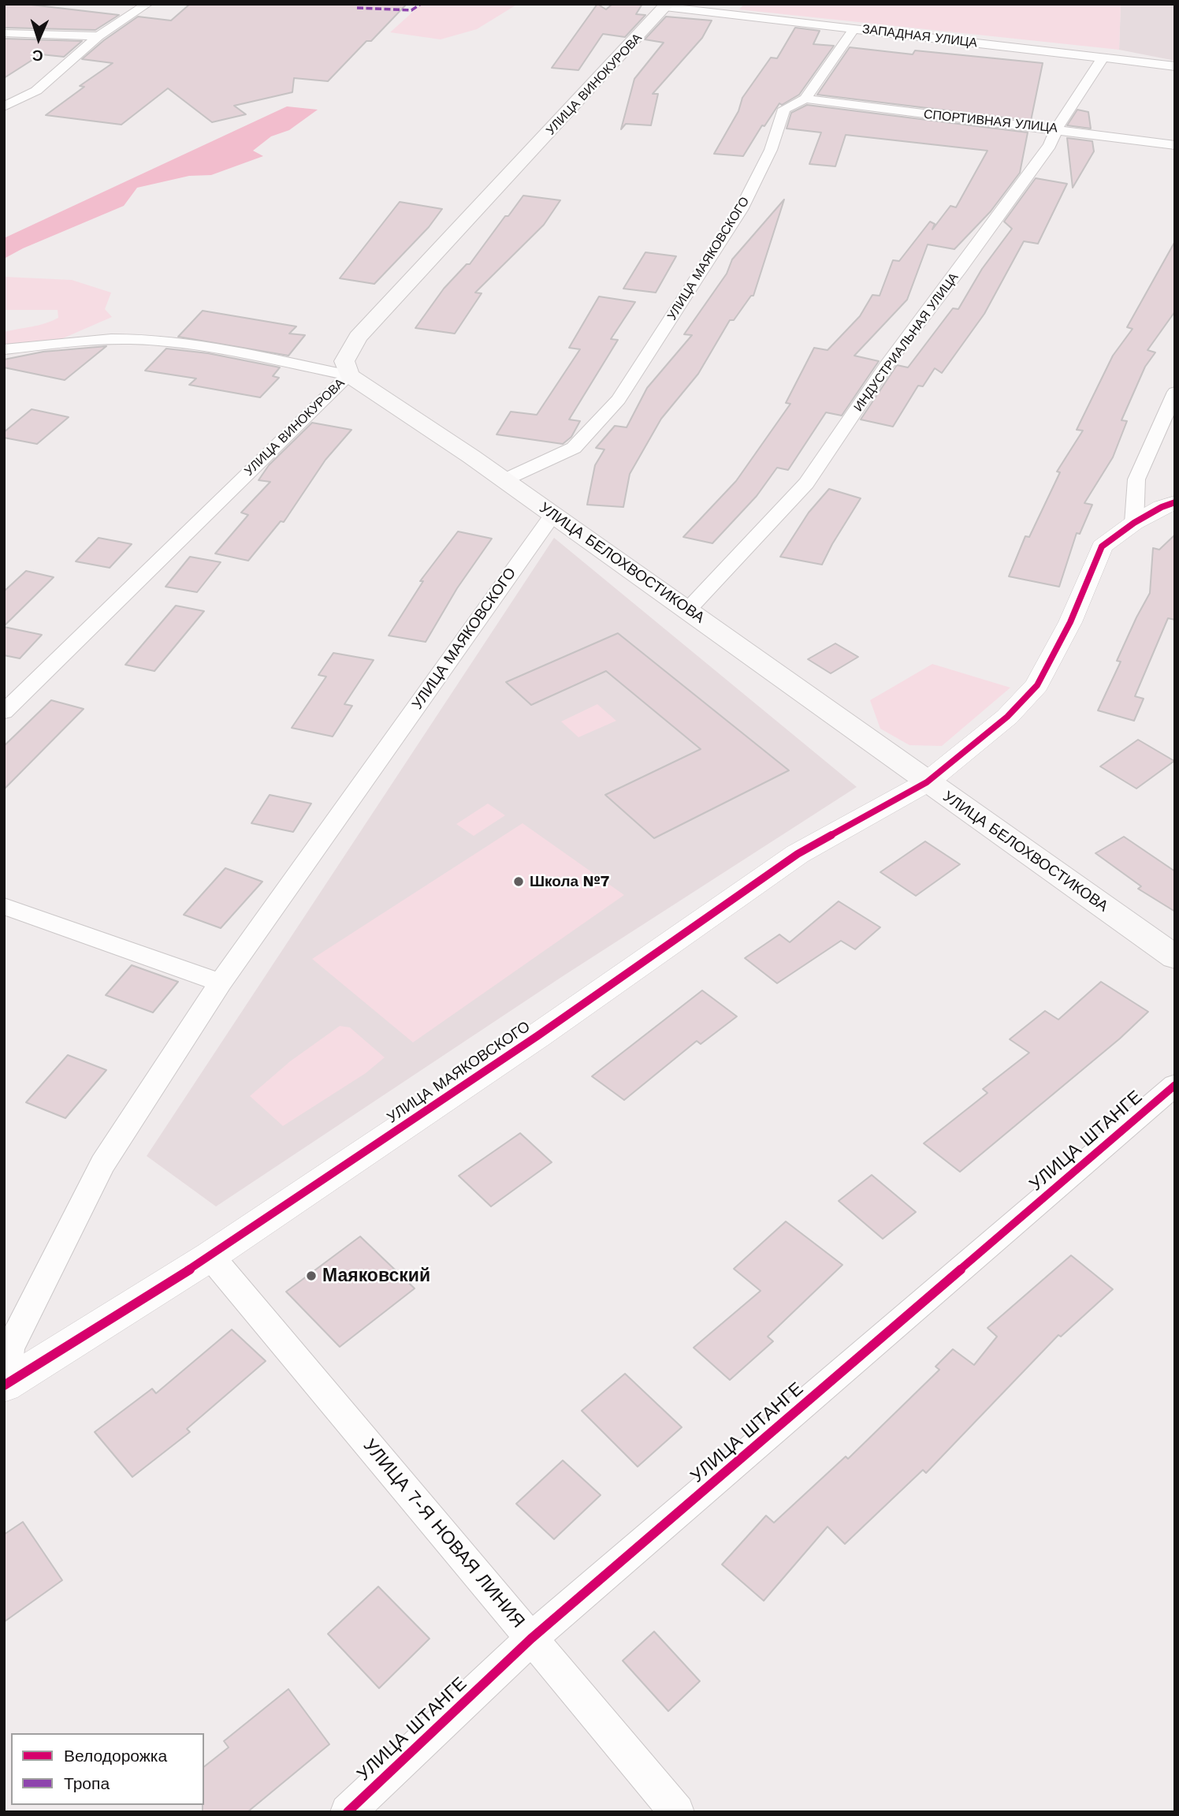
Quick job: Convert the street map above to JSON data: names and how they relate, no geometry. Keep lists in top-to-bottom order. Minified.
{"streets":{"main road":["УЛИЦА ВИНОКУРОВА","УЛИЦА БЕЛОХВОСТИКОВА"],"street":["ЗАПАДНАЯ УЛИЦА","СПОРТИВНАЯ УЛИЦА","УЛИЦА МАЯКОВСКОГО","ИНДУСТРИАЛЬНАЯ УЛИЦА","УЛИЦА ШТАНГЕ","УЛИЦА 7-Я НОВАЯ ЛИНИЯ"]},"crossings":[["ЗАПАДНАЯ УЛИЦА","УЛИЦА ВИНОКУРОВА"],["ЗАПАДНАЯ УЛИЦА","УЛИЦА МАЯКОВСКОГО"],["ЗАПАДНАЯ УЛИЦА","ИНДУСТРИАЛЬНАЯ УЛИЦА"],["УЛИЦА ВИНОКУРОВА","УЛИЦА БЕЛОХВОСТИКОВА"],["СПОРТИВНАЯ УЛИЦА","УЛИЦА МАЯКОВСКОГО"],["СПОРТИВНАЯ УЛИЦА","ИНДУСТРИАЛЬНАЯ УЛИЦА"],["УЛИЦА МАЯКОВСКОГО","УЛИЦА БЕЛОХВОСТИКОВА"],["УЛИЦА МАЯКОВСКОГО","УЛИЦА 7-Я НОВАЯ ЛИНИЯ"],["ИНДУСТРИАЛЬНАЯ УЛИЦА","УЛИЦА БЕЛОХВОСТИКОВА"],["УЛИЦА ШТАНГЕ","УЛИЦА 7-Я НОВАЯ ЛИНИЯ"]],"places":["Школа №7","Маяковский"],"legend":["Велодорожка","Тропа"],"north":"bottom"}
